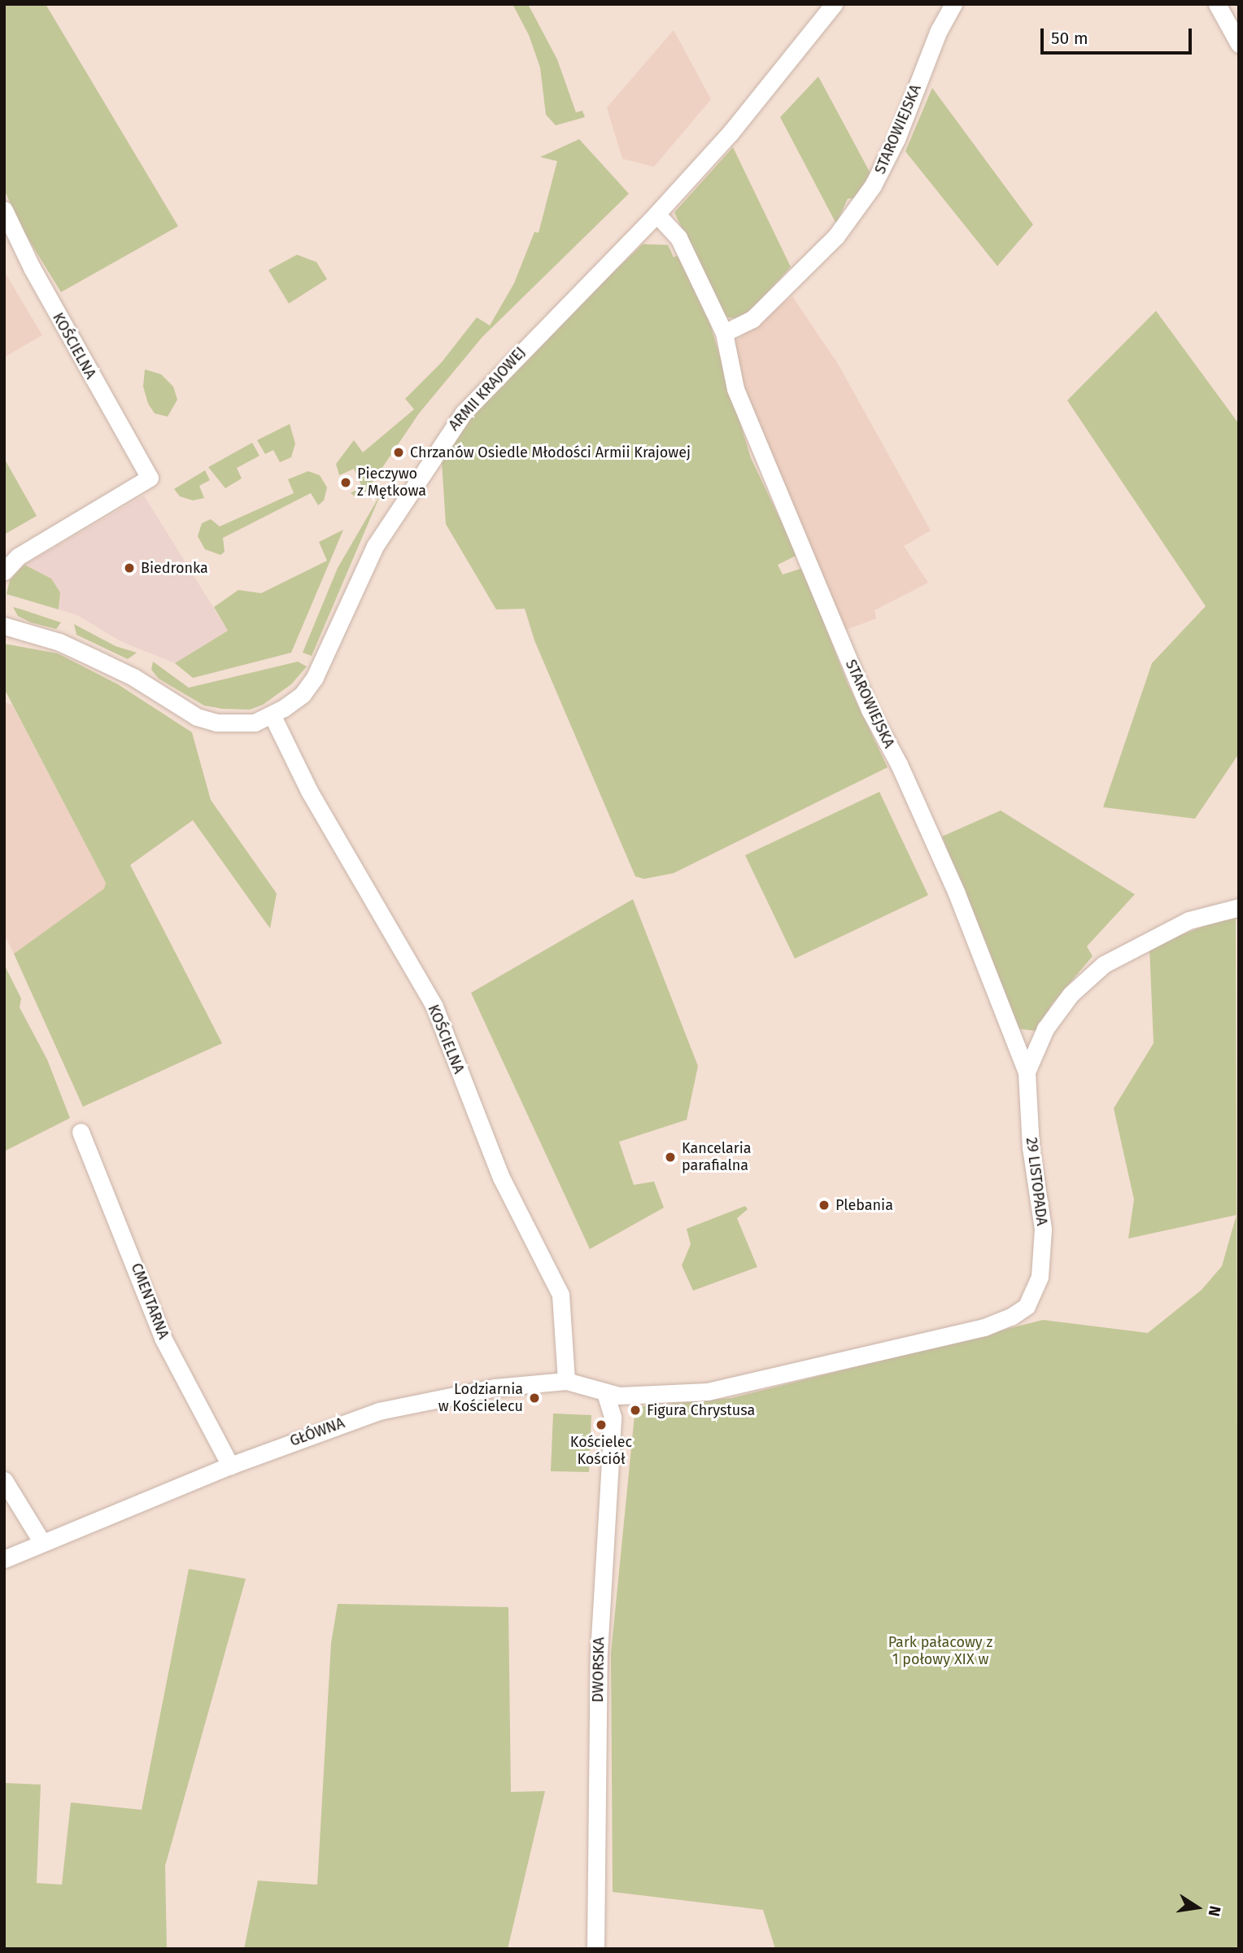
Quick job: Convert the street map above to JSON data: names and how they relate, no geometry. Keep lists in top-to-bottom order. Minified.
{"streets":{"street":["STAROWIEJSKA","KOŚCIELNA","ARMII KRAJOWEJ","29 LISTOPADA","CMENTARNA","GŁÓWNA","DWORSKA"]},"crossings":[["STAROWIEJSKA","ARMII KRAJOWEJ"],["STAROWIEJSKA","29 LISTOPADA"],["KOŚCIELNA","ARMII KRAJOWEJ"],["KOŚCIELNA","GŁÓWNA"],["29 LISTOPADA","GŁÓWNA"],["29 LISTOPADA","DWORSKA"],["CMENTARNA","GŁÓWNA"],["GŁÓWNA","DWORSKA"]],"parks":["Park pałacowy z 1 połowy XIX w"],"places":["Chrzanów Osiedle Młodości Armii Krajowej","Pieczywo z Mętkowa","Biedronka","Kancelaria parafialna","Plebania","Lodziarnia w Kościelecu","Figura Chrystusa","Kościelec Kościół"],"scale_bar":"50 m","north":"right"}
